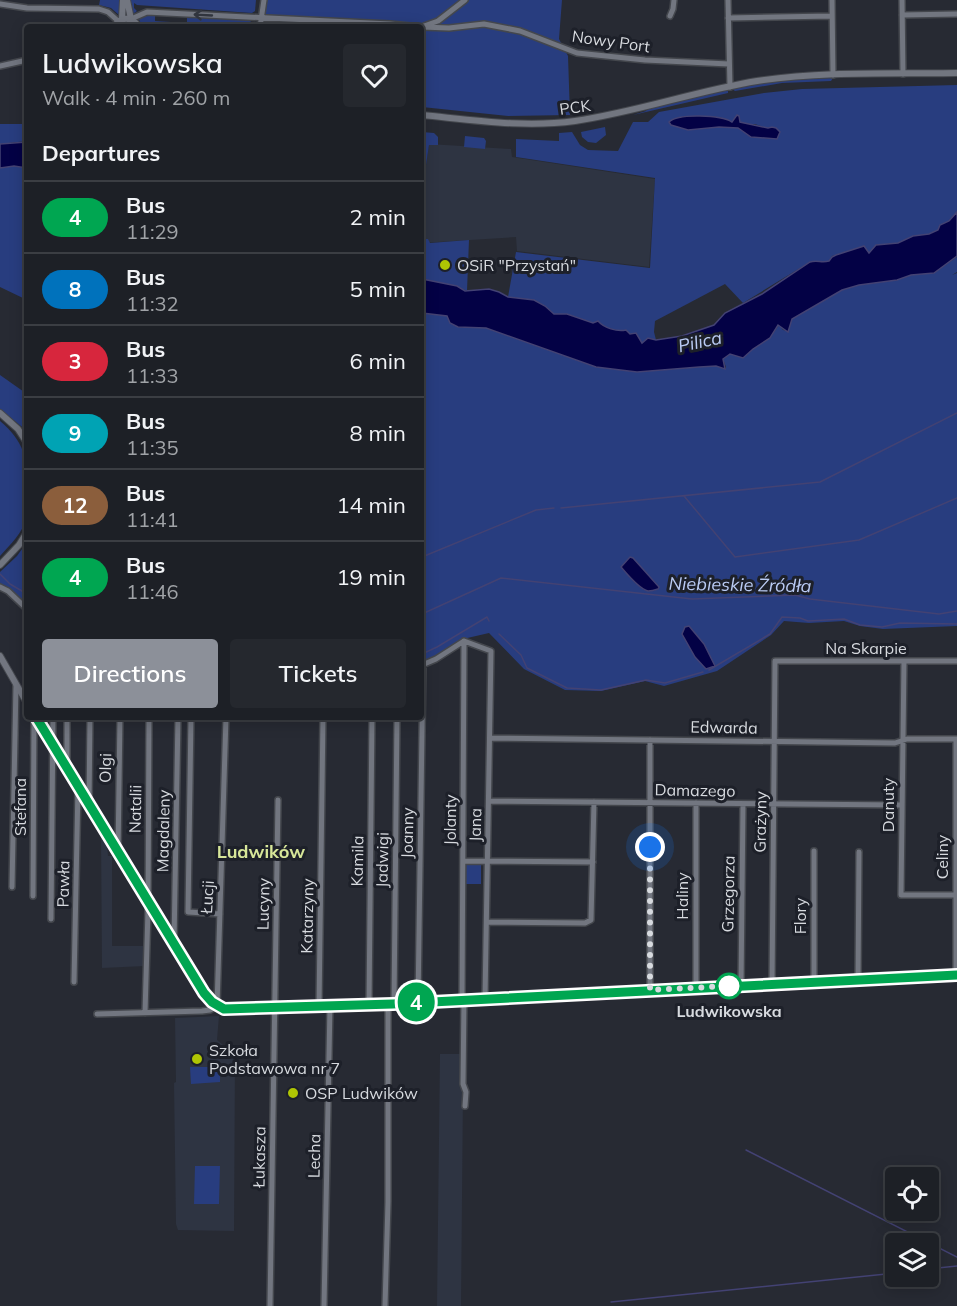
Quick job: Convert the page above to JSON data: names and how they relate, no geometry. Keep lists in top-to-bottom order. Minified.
{"streets":{"street":["Nowy Port","PCK","Na Skarpie","Edwarda","Olgi","Damazego","Danuty","Stefana","Natalii","Jolanty","Grażyny","Jana","Magdaleny","Joanny","Celiny","Jadwigi","Kamila","Pawła","Grzegorza","Haliny","Łucji","Lucyny","Katarzyny","Flory","Lecha","Łukasza"]},"crossings":[["Na Skarpie","Danuty"],["Na Skarpie","Grażyny"],["Edwarda","Danuty"],["Edwarda","Grażyny"],["Edwarda","Jana"],["Edwarda","Celiny"],["Damazego","Danuty"],["Damazego","Grażyny"],["Damazego","Jana"],["Damazego","Grzegorza"],["Damazego","Haliny"],["Danuty","Celiny"],["Jolanty","Jana"],["Lucyny","Łukasza"]],"districts":["Ludwików"],"water":["Pilica","Niebieskie Źródła"],"places":["OSiR \"Przystań\"","Ludwikowska","Szkoła Podstawowa nr 7","OSP Ludwików"],"lines":["bus line 4"],"page":{"on_map":"4","heading":[["Ludwikowska","Walk · 4 min · 260 m"],"Departures"],"list":[{"mark":"4","name":"Bus","note":"11:29","value":"2 min"},{"mark":"8","name":"Bus","note":"11:32","value":"5 min"},{"mark":"3","name":"Bus","note":"11:33","value":"6 min"},{"mark":"9","name":"Bus","note":"11:35","value":"8 min"},{"mark":"12","name":"Bus","note":"11:41","value":"14 min"},{"mark":"4","name":"Bus","note":"11:46","value":"19 min"}],"buttons":["Directions","Tickets"]}}
